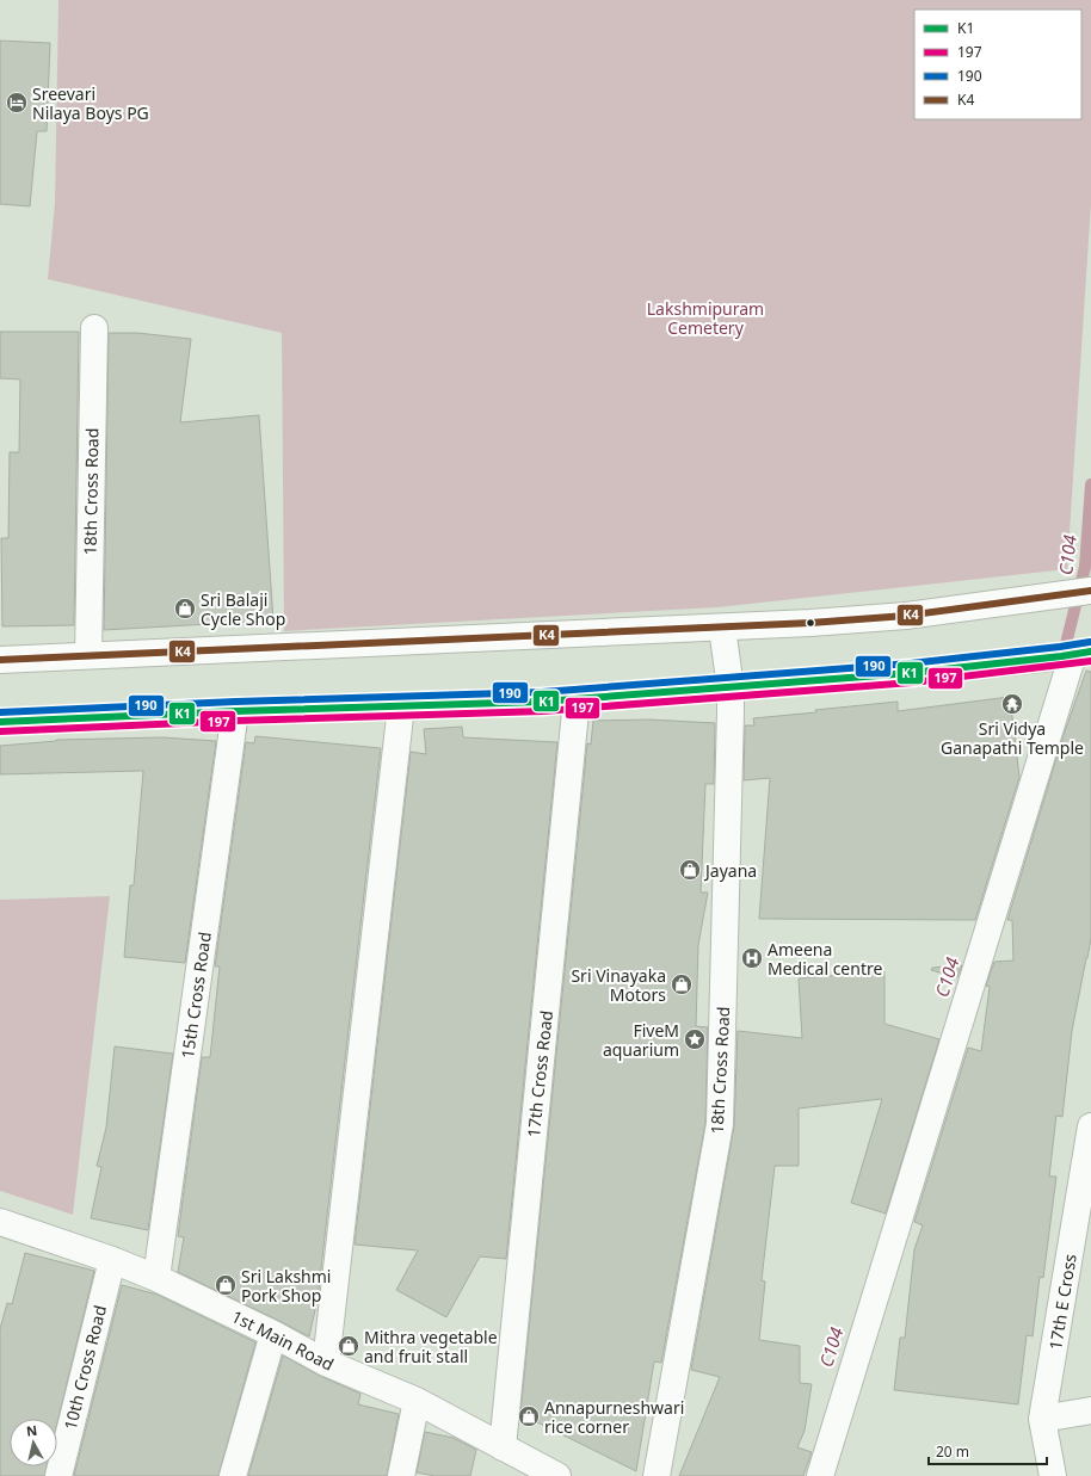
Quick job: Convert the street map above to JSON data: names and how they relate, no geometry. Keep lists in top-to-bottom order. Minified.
{"streets":{"street":["18th Cross Road","15th Cross Road","17th Cross Road","17th E Cross","1st Main Road","10th Cross Road"]},"crossings":[["15th Cross Road","1st Main Road"],["17th Cross Road","1st Main Road"],["1st Main Road","10th Cross Road"]],"water":["C104"],"parks":["Lakshmipuram Cemetery"],"places":{"hotel":["Sreevari Nilaya Boys PG"],"shop":["Sri Balaji Cycle Shop","Jayana","Sri Vinayaka Motors","Sri Lakshmi Pork Shop","Mithra vegetable and fruit stall","Annapurneshwari rice corner"],"temple":["Sri Vidya Ganapathi Temple"],"hospital":["Ameena Medical centre"],"place":["FiveM aquarium"]},"lines":["transit line K4","transit line 190","transit line K1","transit line 197"],"legend":["K1","197","190","K4"],"scale_bar":"20 m","north":"top"}
